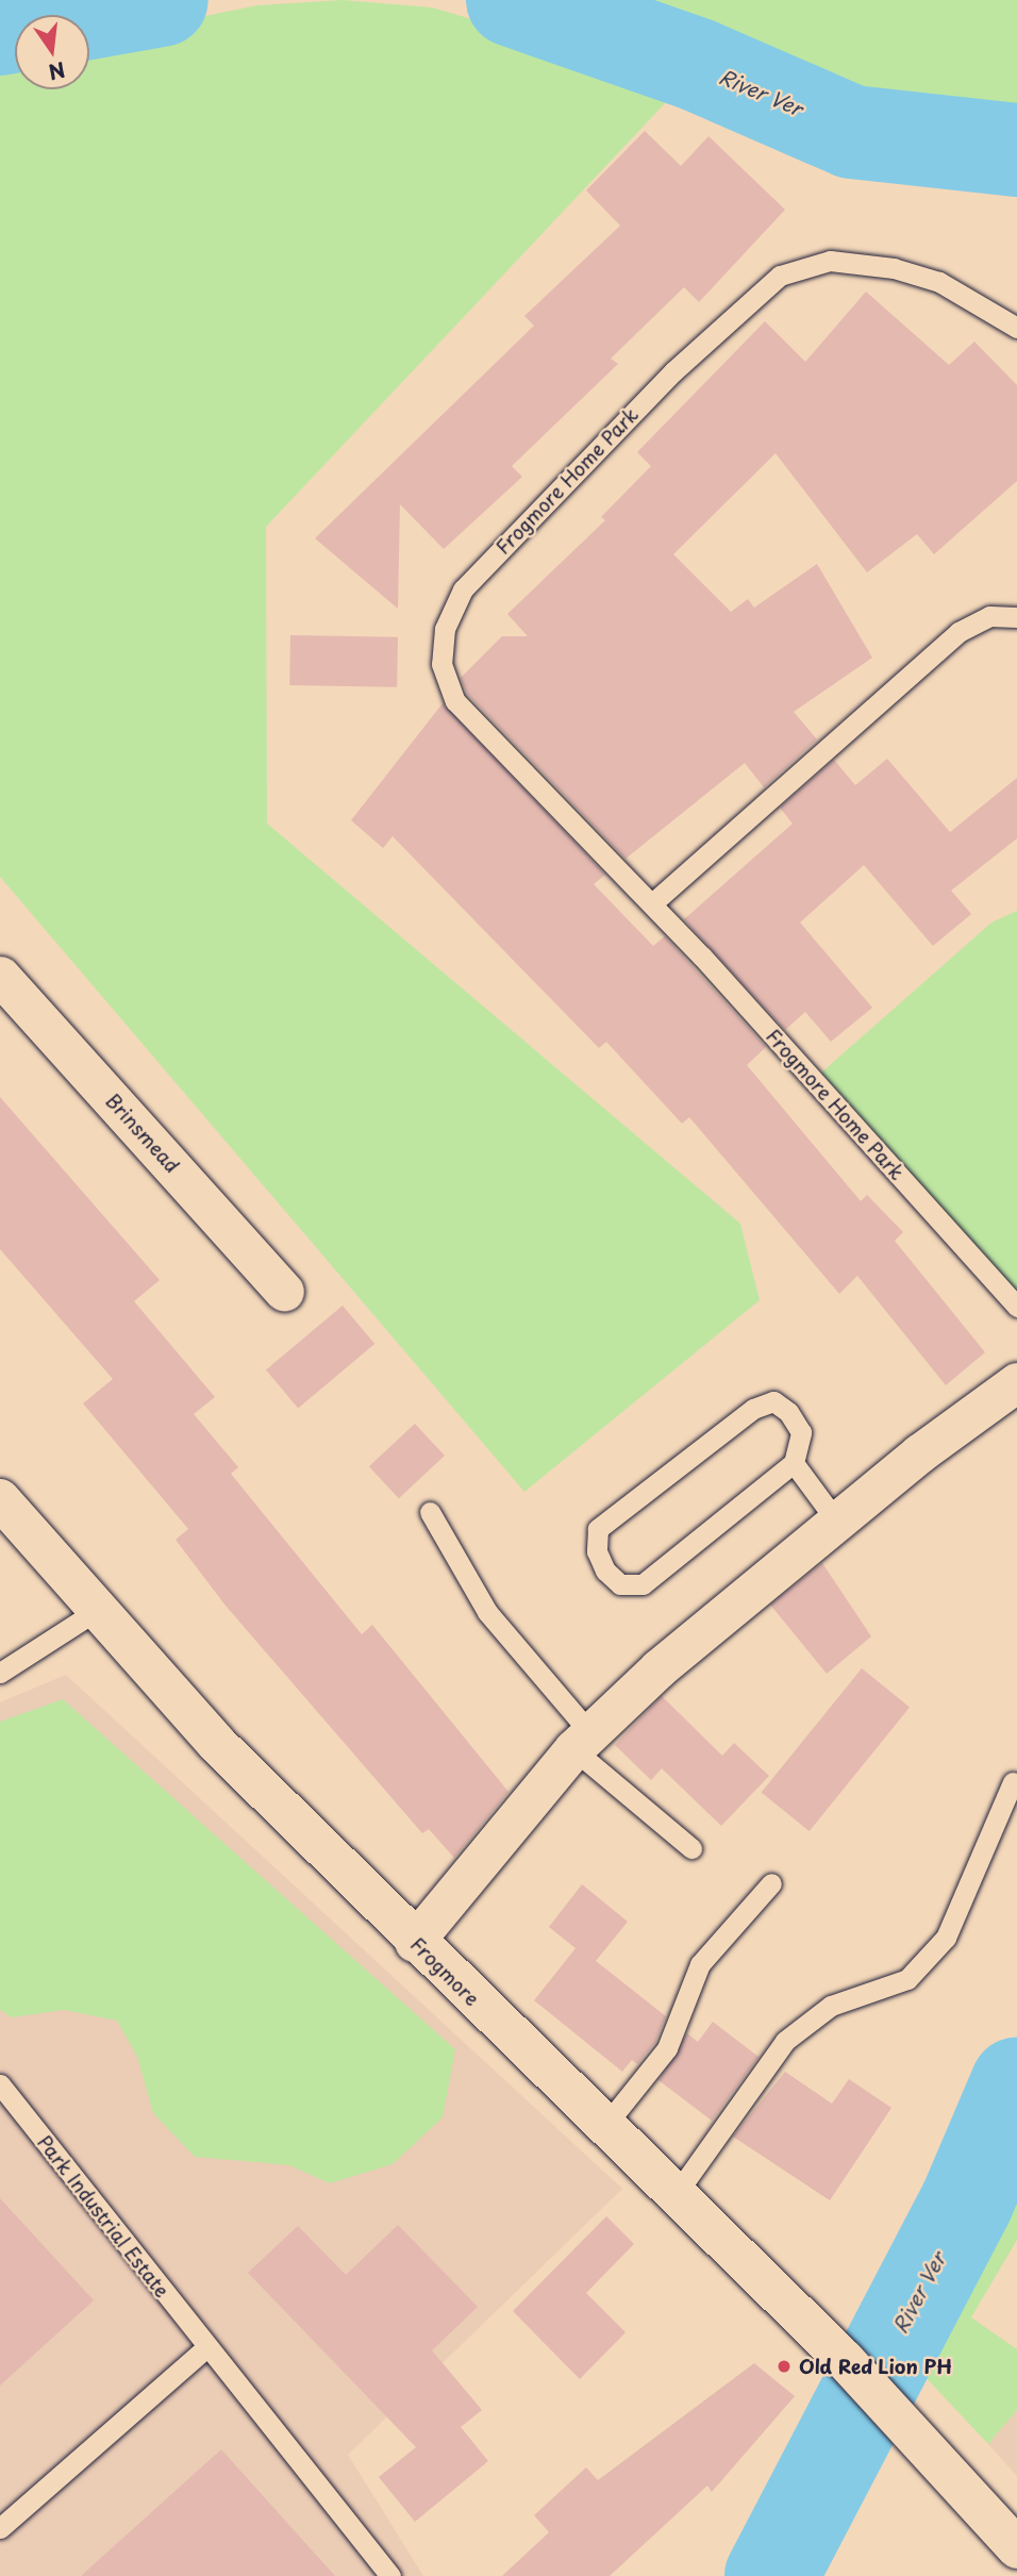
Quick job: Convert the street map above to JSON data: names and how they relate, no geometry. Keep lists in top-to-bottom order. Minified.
{"streets":{"main road":["Frogmore"],"street":["Brinsmead"],"lane":["Frogmore Home Park","Park Industrial Estate"]},"water":["River Ver"],"places":["Old Red Lion PH"],"north":"bottom"}
